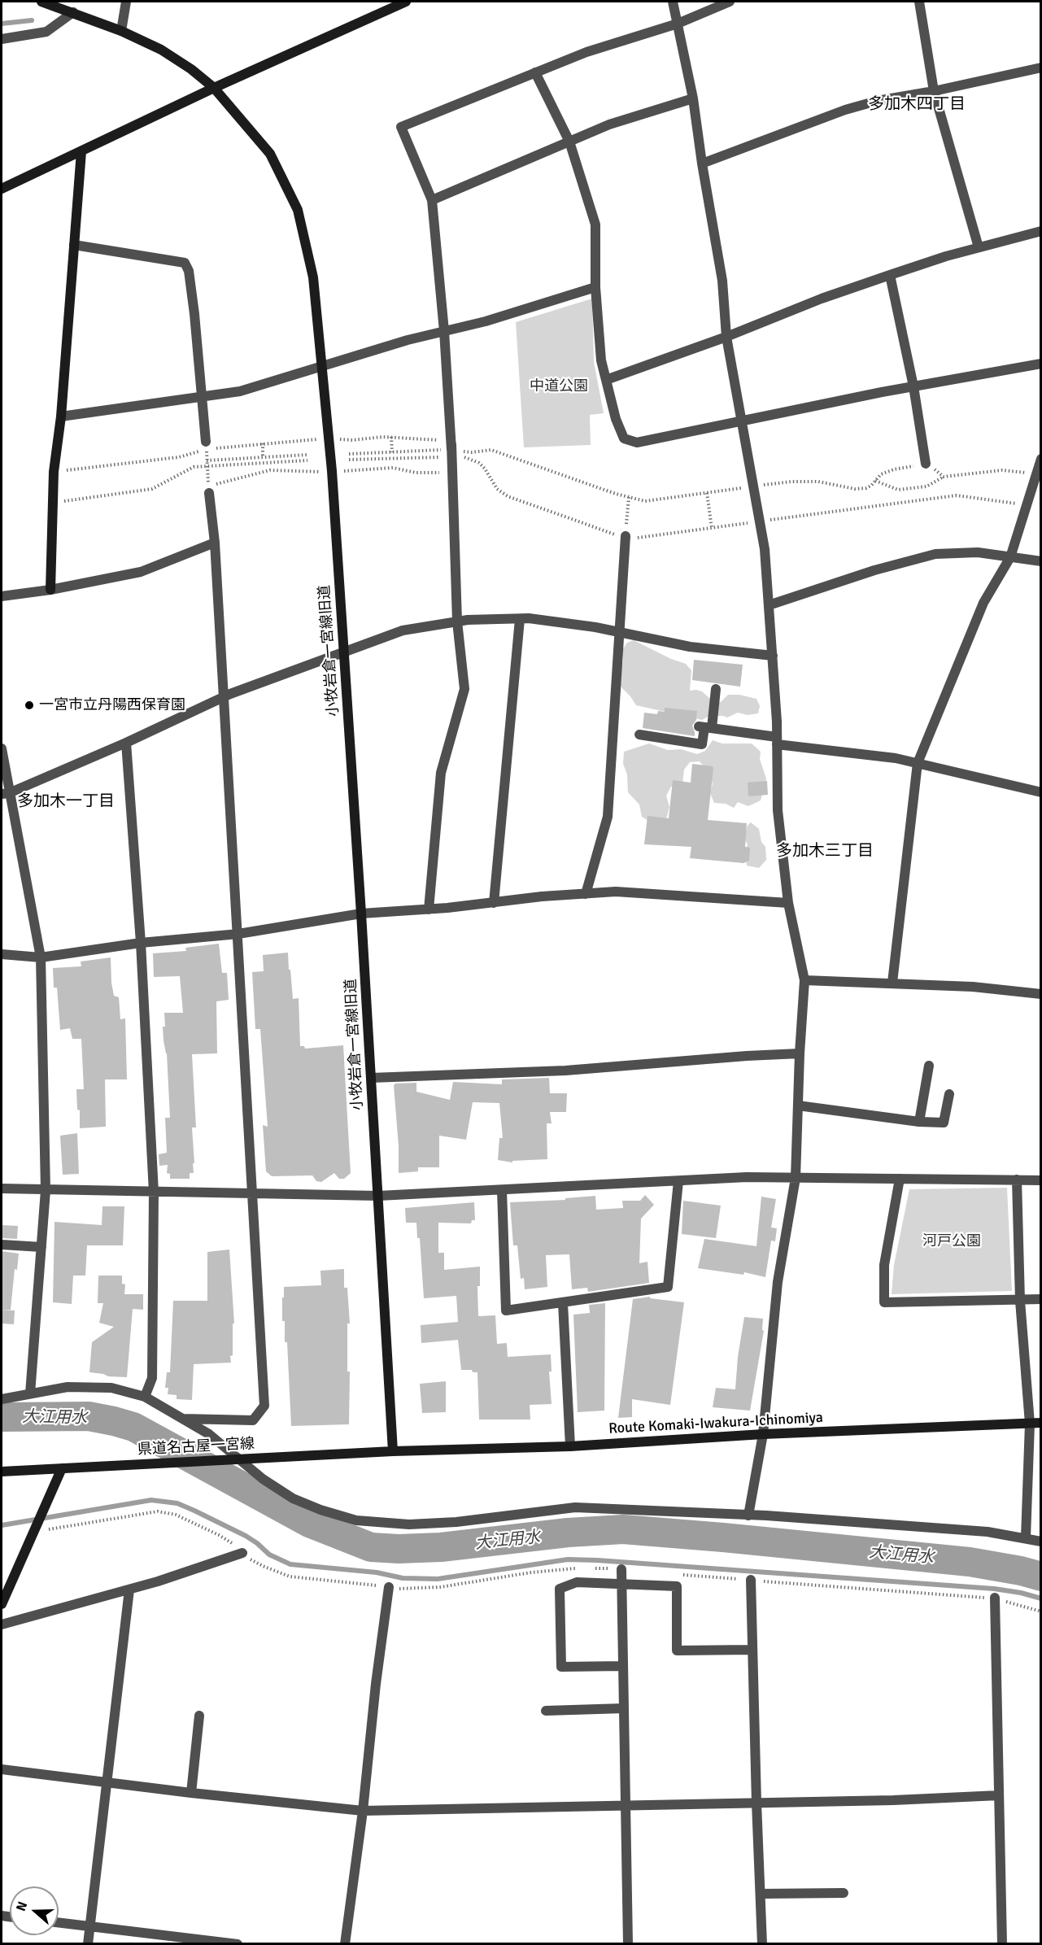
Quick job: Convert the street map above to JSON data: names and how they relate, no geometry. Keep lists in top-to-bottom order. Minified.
{"streets":{"street":["小牧岩倉一宮線旧道","Route Komaki-Iwakura-Ichinomiya","県道名古屋一宮線"]},"crossings":[["小牧岩倉一宮線旧道","Route Komaki-Iwakura-Ichinomiya"],["小牧岩倉一宮線旧道","県道名古屋一宮線"],["Route Komaki-Iwakura-Ichinomiya","県道名古屋一宮線"]],"districts":["多加木四丁目","多加木一丁目","多加木三丁目"],"water":["大江用水"],"parks":["中道公園","河戸公園"],"places":["一宮市立丹陽西保育園"],"north":"left"}
